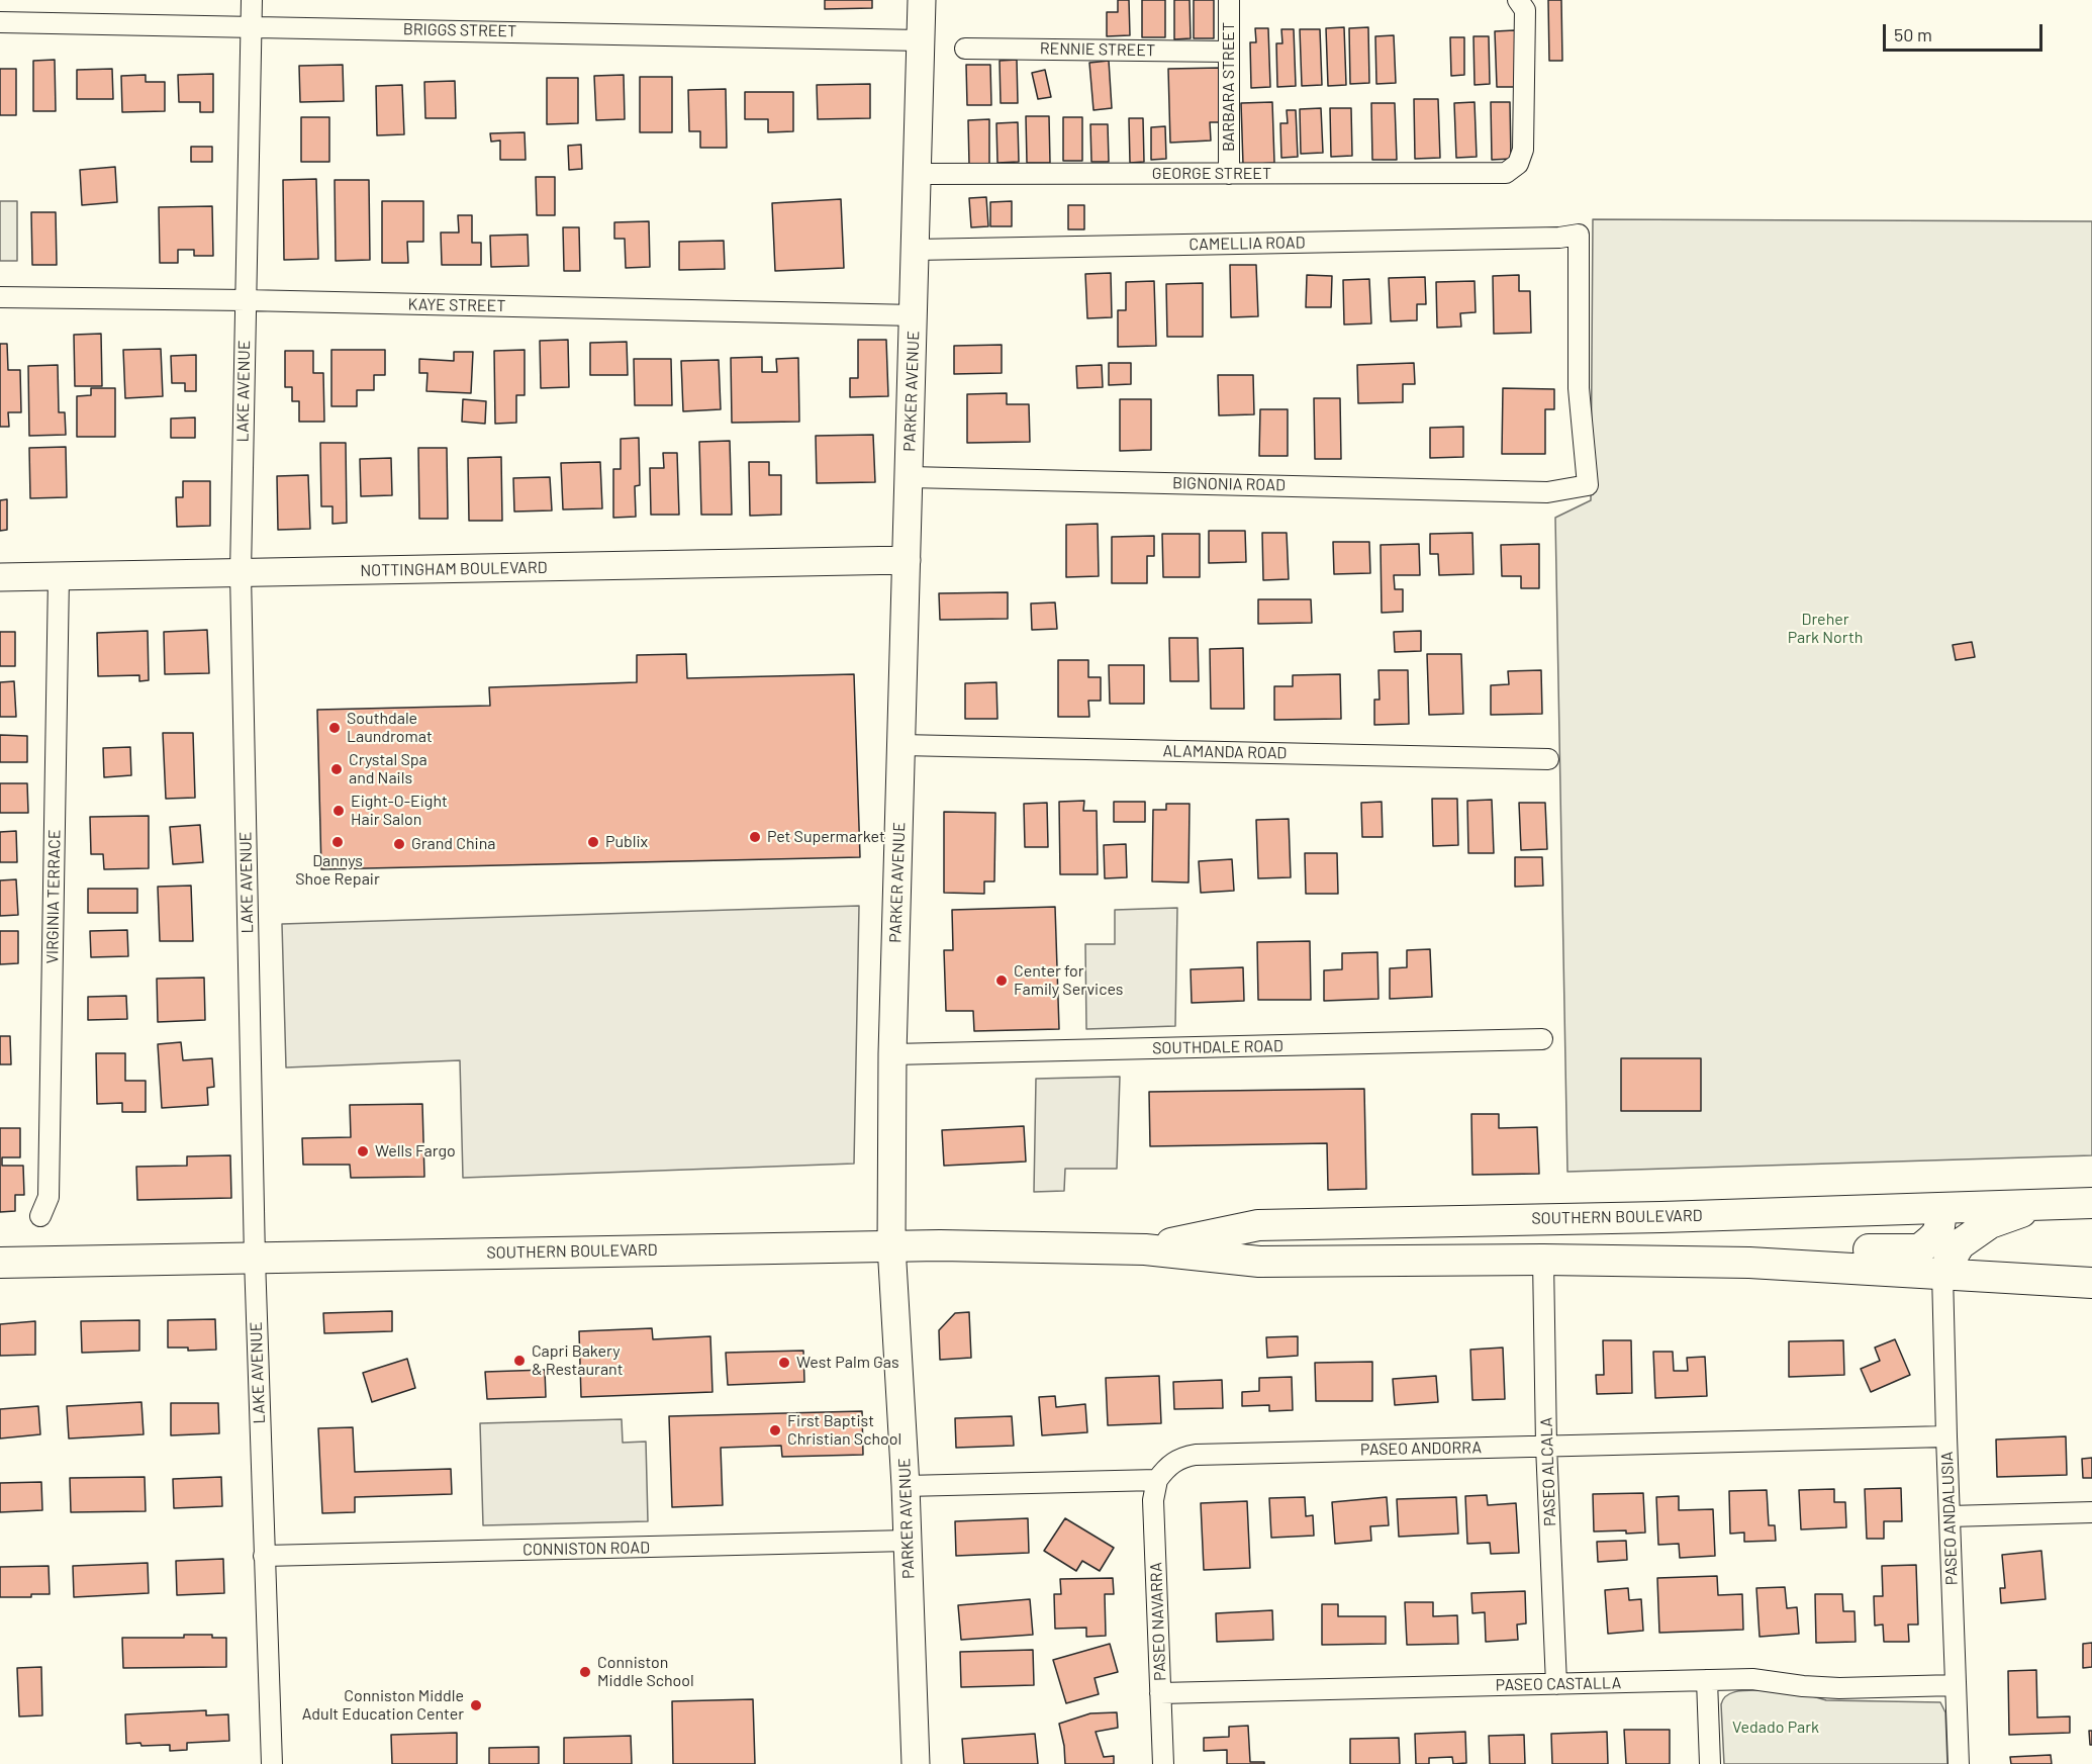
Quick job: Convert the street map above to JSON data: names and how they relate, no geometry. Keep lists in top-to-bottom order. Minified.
{"streets":{"main road":["SOUTHERN BOULEVARD"],"street":["BRIGGS STREET","RENNIE STREET","BARBARA STREET","GEORGE STREET","CAMELLIA ROAD","KAYE STREET","LAKE AVENUE","PARKER AVENUE","BIGNONIA ROAD","NOTTINGHAM BOULEVARD","ALAMANDA ROAD","VIRGINIA TERRACE","SOUTHDALE ROAD","PASEO ANDORRA","PASEO ALCALA","PASEO ANDALUSIA","CONNISTON ROAD","PASEO NAVARRA","PASEO CASTALLA"]},"crossings":[["BRIGGS STREET","LAKE AVENUE"],["BRIGGS STREET","PARKER AVENUE"],["RENNIE STREET","BARBARA STREET"],["BARBARA STREET","GEORGE STREET"],["GEORGE STREET","PARKER AVENUE"],["CAMELLIA ROAD","PARKER AVENUE"],["CAMELLIA ROAD","BIGNONIA ROAD"],["KAYE STREET","LAKE AVENUE"],["KAYE STREET","PARKER AVENUE"],["LAKE AVENUE","NOTTINGHAM BOULEVARD"],["LAKE AVENUE","SOUTHERN BOULEVARD"],["LAKE AVENUE","CONNISTON ROAD"],["PARKER AVENUE","BIGNONIA ROAD"],["PARKER AVENUE","NOTTINGHAM BOULEVARD"],["PARKER AVENUE","ALAMANDA ROAD"],["PARKER AVENUE","SOUTHDALE ROAD"],["PARKER AVENUE","SOUTHERN BOULEVARD"],["PARKER AVENUE","CONNISTON ROAD"],["NOTTINGHAM BOULEVARD","VIRGINIA TERRACE"],["SOUTHERN BOULEVARD","PASEO ALCALA"],["SOUTHERN BOULEVARD","PASEO ANDALUSIA"],["PASEO ANDORRA","PASEO ALCALA"],["PASEO ANDORRA","PASEO ANDALUSIA"],["PASEO ANDORRA","PASEO NAVARRA"],["PASEO ALCALA","PASEO CASTALLA"],["PASEO ANDALUSIA","PASEO CASTALLA"],["PASEO NAVARRA","PASEO CASTALLA"]],"parks":["Dreher Park North","Vedado Park"],"places":["Southdale Laundromat","Crystal Spa and Nails","Eight-O-Eight Hair Salon","Pet Supermarket","Dannys Shoe Repair","Publix","Grand China","Center for Family Services","Wells Fargo","Capri Bakery & Restaurant","West Palm Gas","First Baptist Christian School","Conniston Middle School","Conniston Middle Adult Education Center"],"scale_bar":"50 m"}
